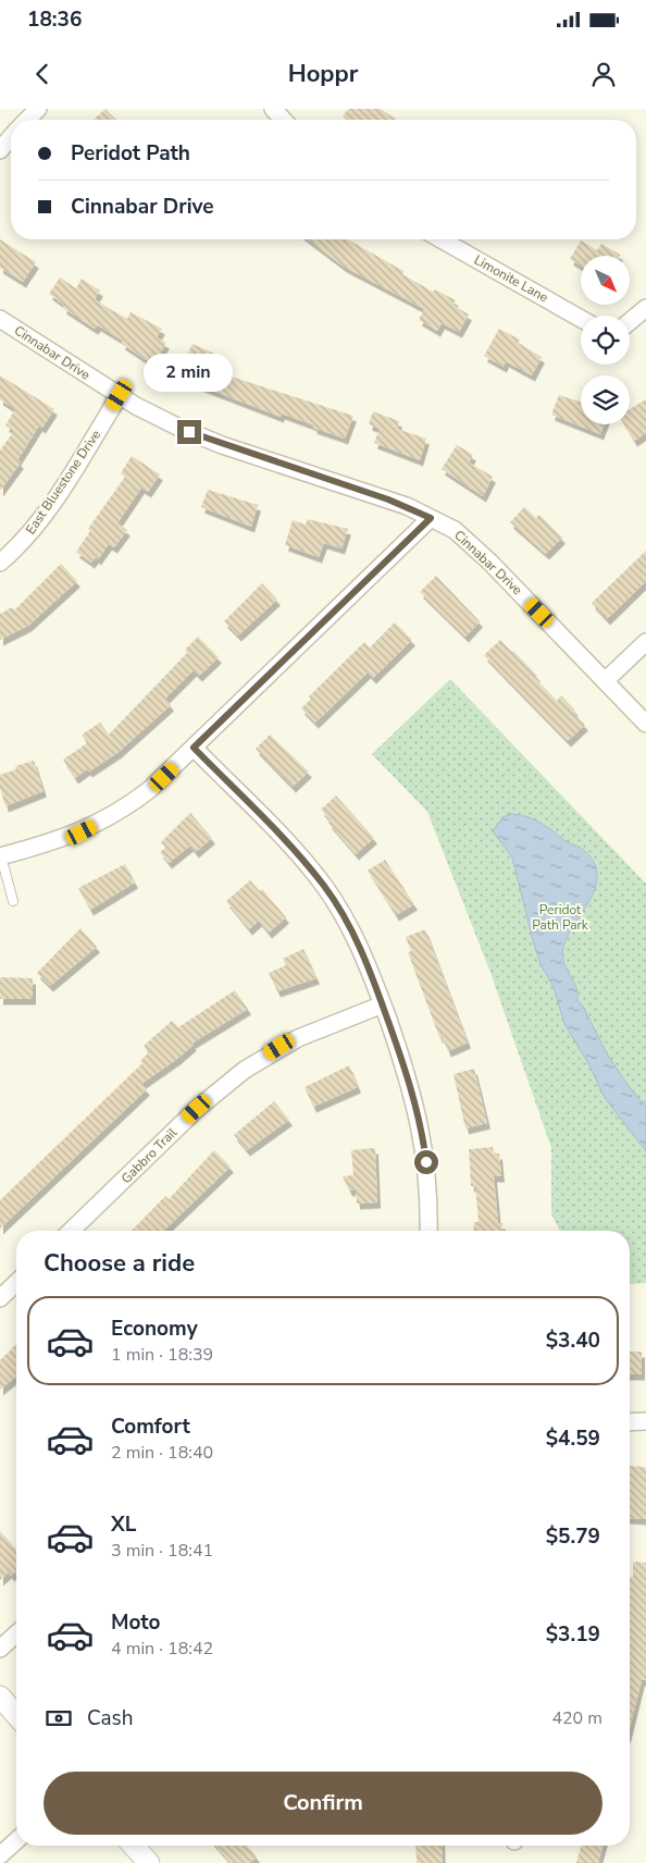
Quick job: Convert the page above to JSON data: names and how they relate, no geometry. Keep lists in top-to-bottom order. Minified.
{"streets":{"street":["Limonite Lane","Cinnabar Drive","East Bluestone Drive","Gabbro Trail"]},"crossings":[["Cinnabar Drive","East Bluestone Drive"]],"parks":["Peridot Path Park"],"north":"bottom right","page":{"status":"18:36","header":"Hoppr","banner":["Peridot Path","Cinnabar Drive"],"bubble":"2 min","heading":"Choose a ride","list":[{"name":"Economy","note":"1 min · 18:39","value":"$3.40"},{"name":"Comfort","note":"2 min · 18:40","value":"$4.59"},{"name":"XL","note":"3 min · 18:41","value":"$5.79"},{"name":"Moto","note":"4 min · 18:42","value":"$3.19"}],"pay":["Cash","420 m"],"buttons":"Confirm"}}
